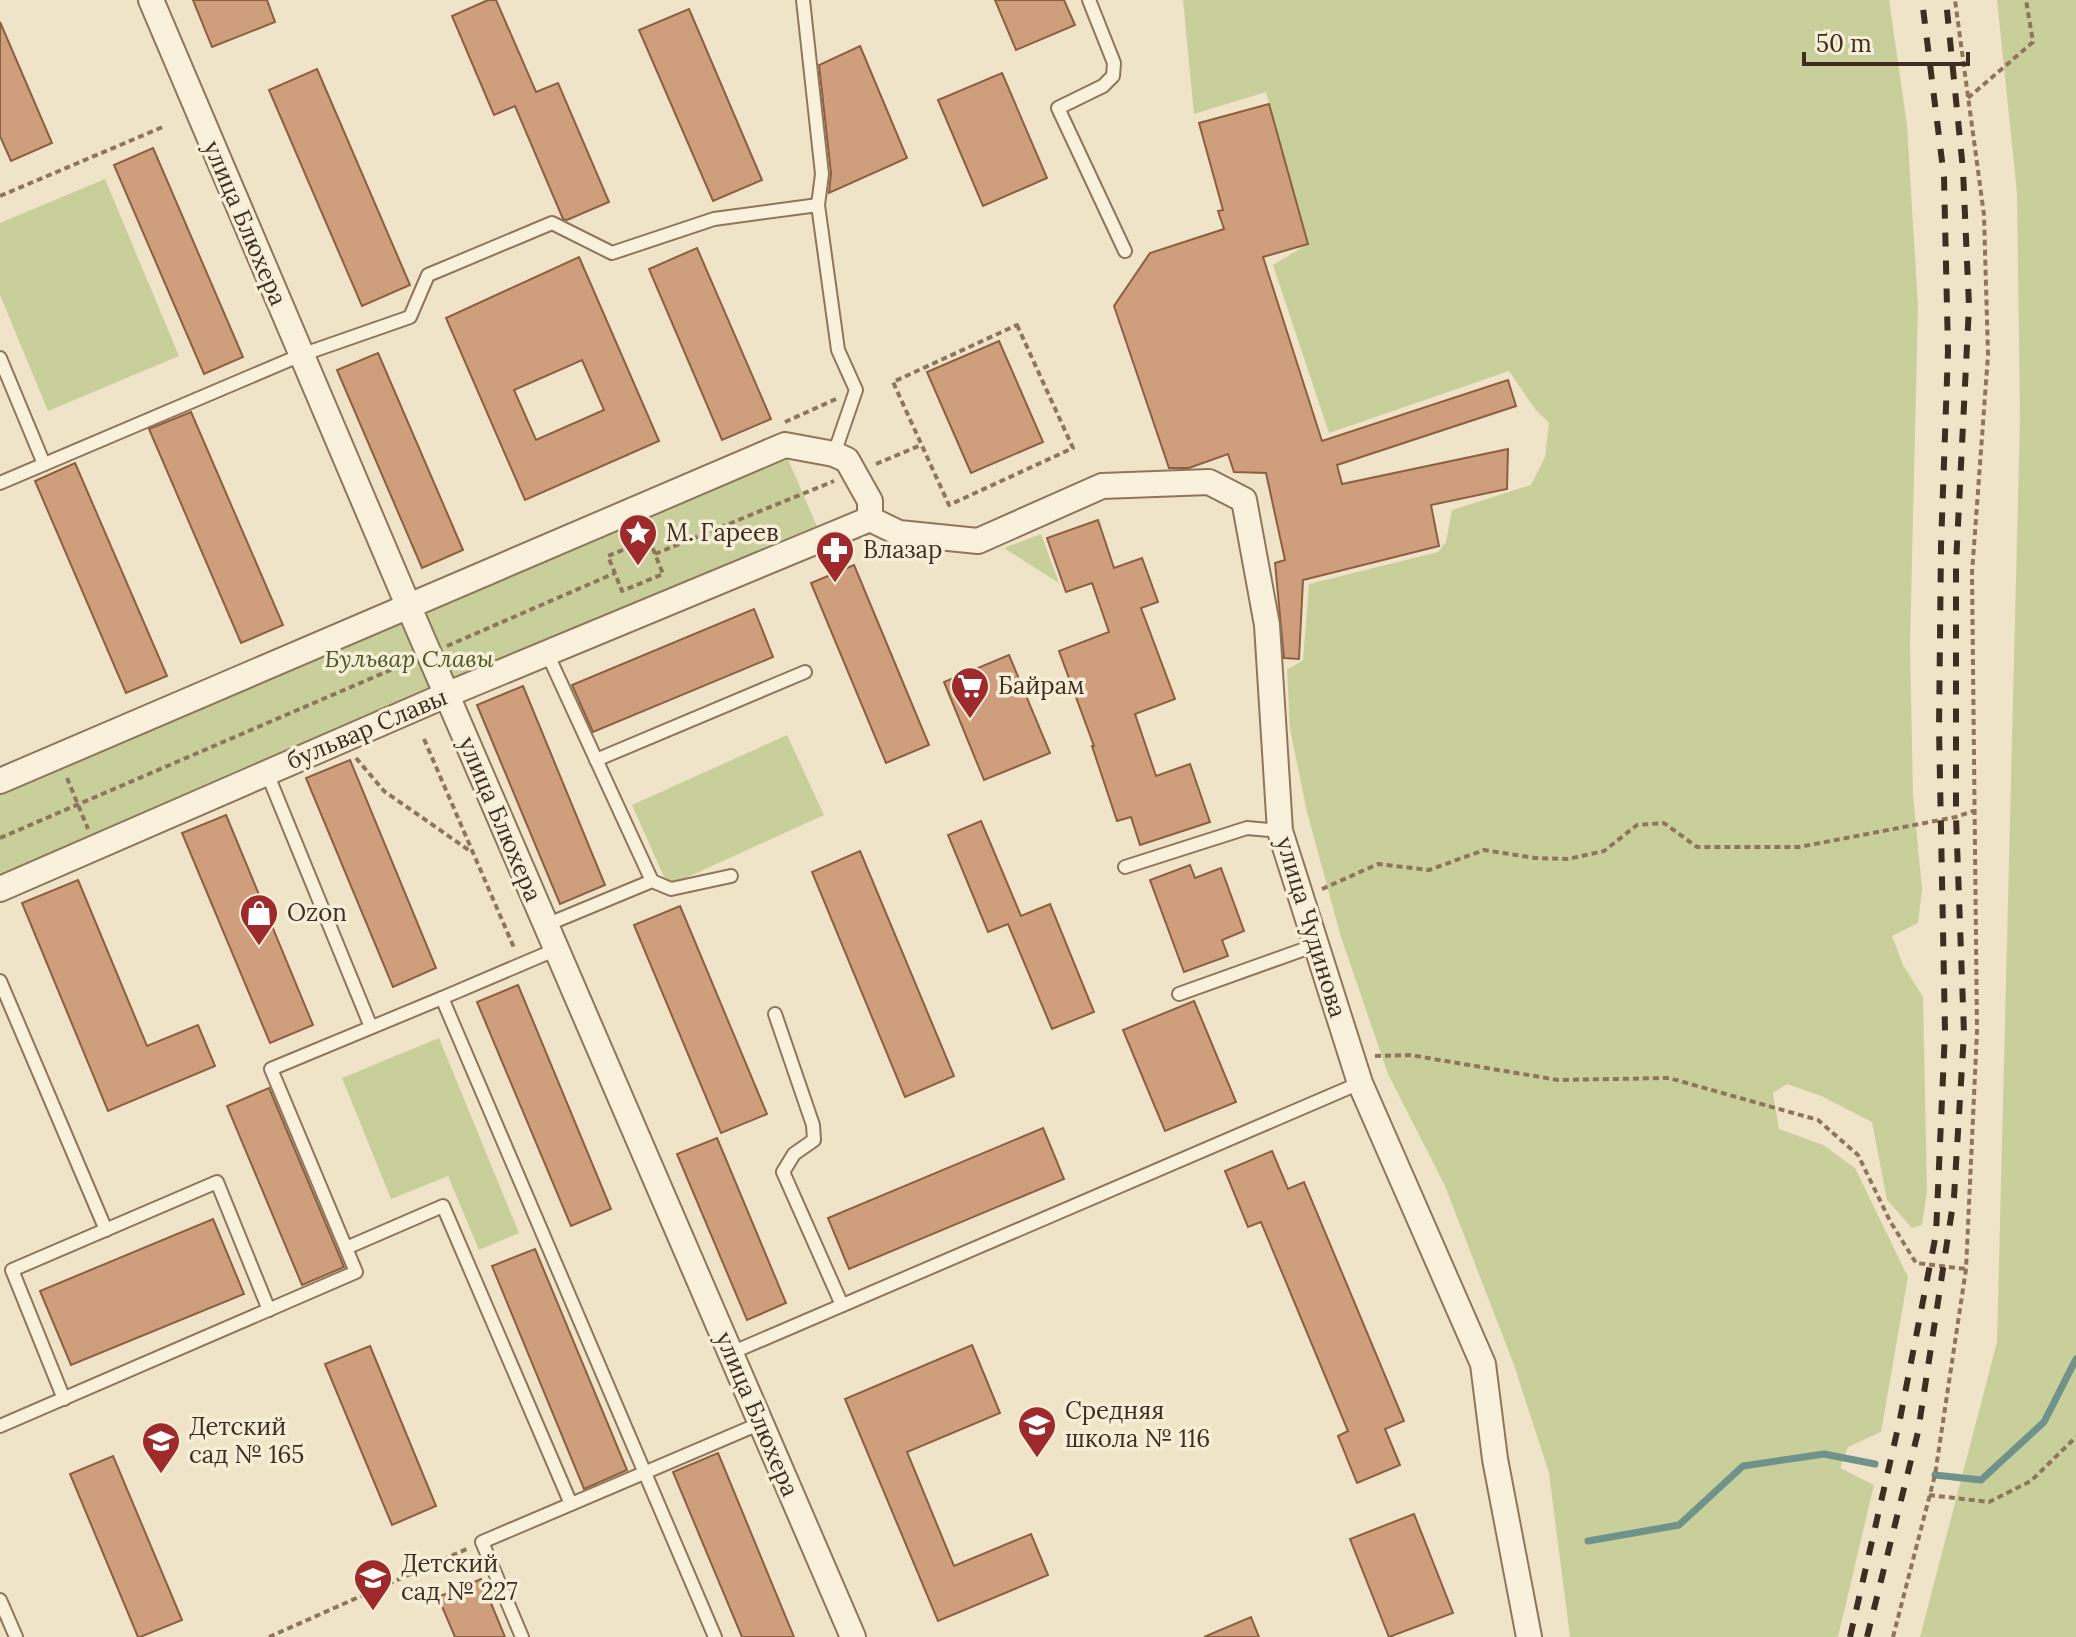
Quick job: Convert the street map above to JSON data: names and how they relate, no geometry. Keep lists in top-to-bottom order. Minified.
{"streets":{"street":["улица Блюхера","бульвар Славы","улица Чудинова"]},"crossings":[["улица Блюхера","бульвар Славы"],["бульвар Славы","улица Чудинова"]],"parks":["Бульвар Славы"],"places":{"place":["М. Гареев"],"pharmacy":["Влазар"],"supermarket":["Байрам"],"shop":["Ozon"],"school or university":["Средняя школа № 116","Детский сад № 165","Детский сад № 227"]},"scale_bar":"50 m"}
